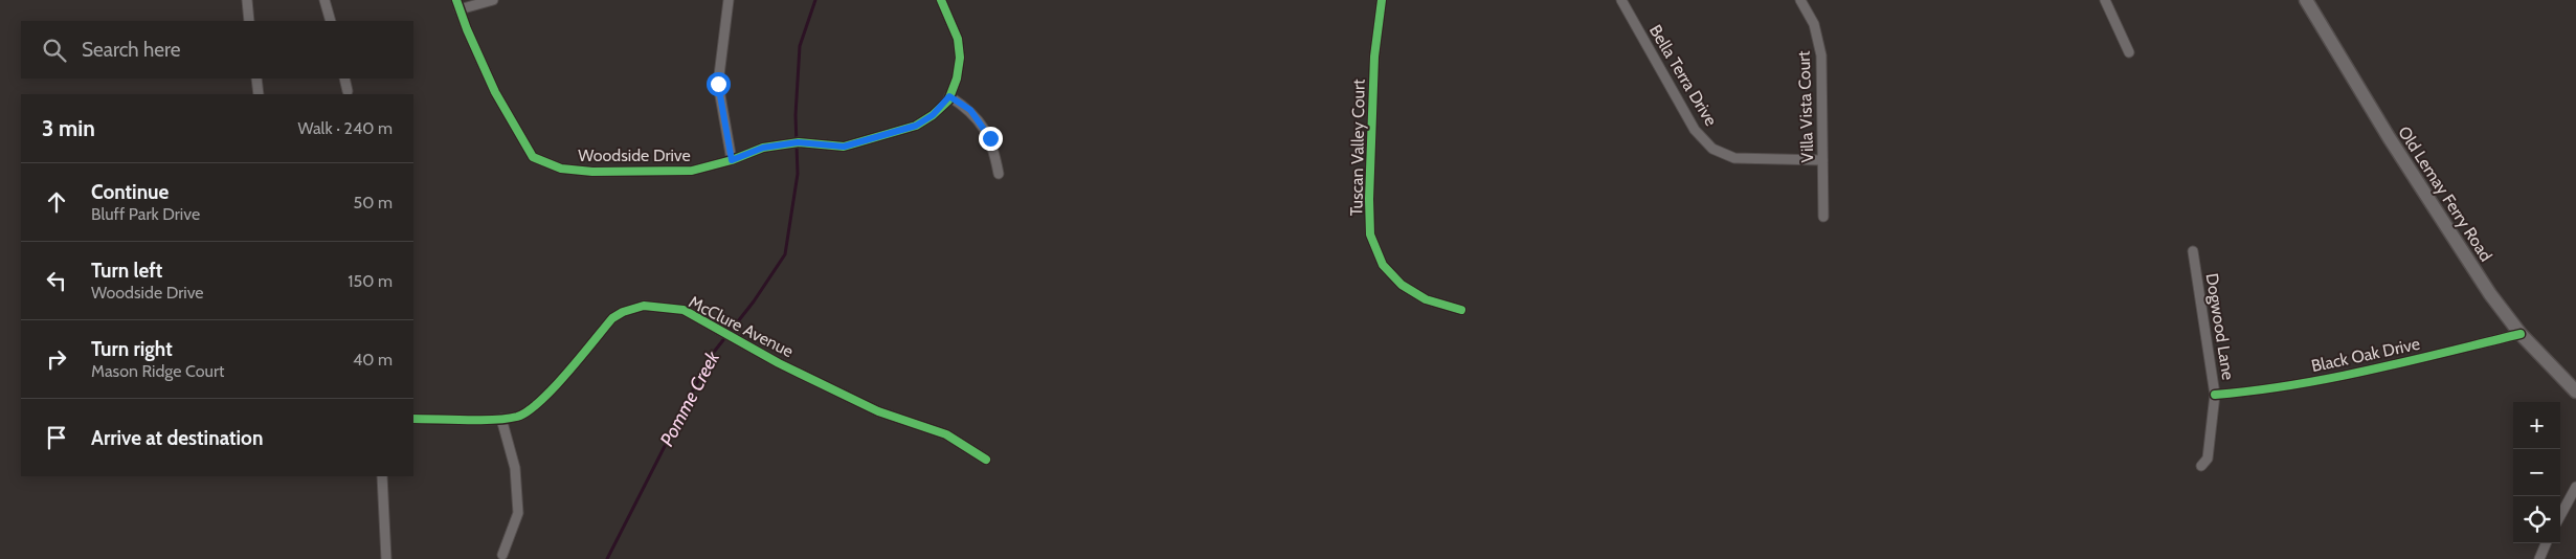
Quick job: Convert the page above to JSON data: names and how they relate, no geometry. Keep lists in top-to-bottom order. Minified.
{"streets":{"main road":["Old Lemay Ferry Road"],"street":["Bella Terra Drive","Villa Vista Court","Tuscan Valley Court","Woodside Drive","McClure Avenue","Dogwood Lane","Black Oak Drive"]},"crossings":[["Bella Terra Drive","Villa Vista Court"],["Old Lemay Ferry Road","Black Oak Drive"],["Dogwood Lane","Black Oak Drive"]],"water":["Pomme Creek"],"page":{"search":"Search here","heading":["3 min","Walk · 240 m"],"list":[["Continue","Bluff Park Drive","50 m"],["Turn left","Woodside Drive","150 m"],["Turn right","Mason Ridge Court","40 m"],"Arrive at destination"],"map_buttons":["+","−"]}}
